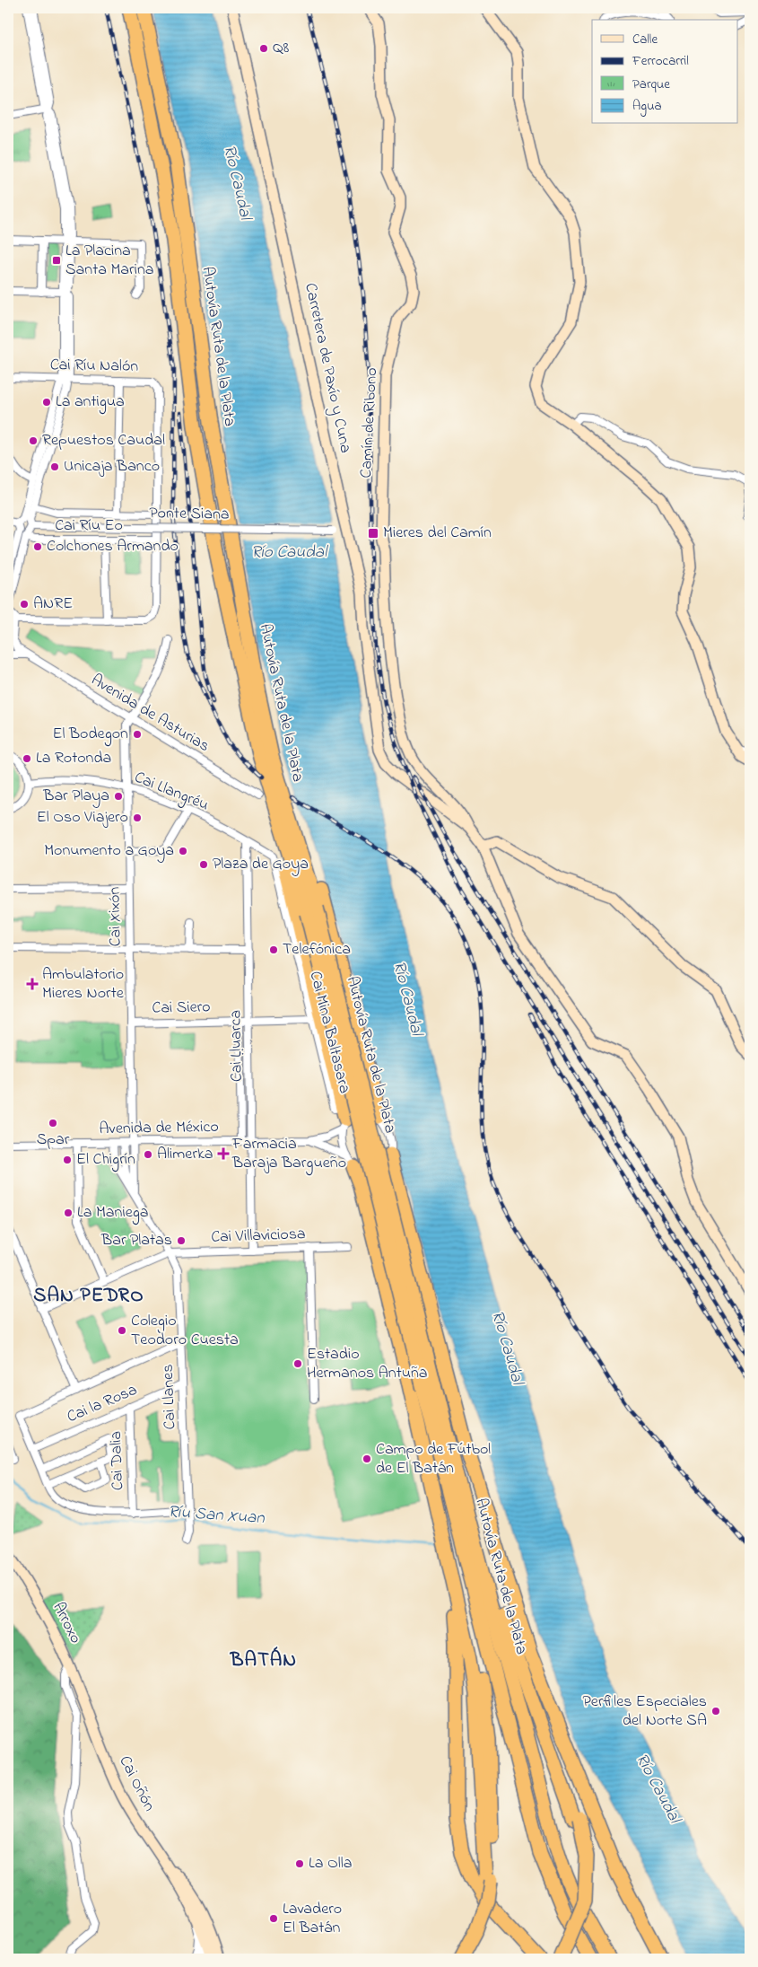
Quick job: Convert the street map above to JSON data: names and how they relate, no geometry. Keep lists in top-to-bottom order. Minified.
{"streets":{"highway":["Autovía Ruta de la Plata"],"street":["Cai Ríu Nalón","Carretera de Paxío y Cuna","Camín de Ribono","Ponte Siana","Cai Ríu Eo","Avenida de Asturias","Cai Llangréu","Cai Xixón","Cai Siero","Cai Mina Baltasara","Cai Ḷḷuarca","Avenida de México","Cai Villaviciosa","Cai Llanes","Cai la Rosa","Cai Dalia","Arroxo","Cai Oñón"]},"crossings":[["Carretera de Paxío y Cuna","Camín de Ribono"],["Carretera de Paxío y Cuna","Ponte Siana"],["Ponte Siana","Cai Ríu Eo"],["Avenida de Asturias","Cai Xixón"],["Cai Llangréu","Cai Xixón"],["Cai Llangréu","Cai Mina Baltasara"],["Cai Llangréu","Cai Ḷḷuarca"],["Cai Xixón","Cai Siero"],["Cai Xixón","Avenida de México"],["Cai Xixón","Cai Llanes"],["Cai Siero","Cai Mina Baltasara"],["Cai Siero","Cai Ḷḷuarca"],["Cai Ḷḷuarca","Avenida de México"],["Cai Ḷḷuarca","Cai Villaviciosa"],["Cai Villaviciosa","Cai Llanes"],["Cai Llanes","Cai la Rosa"],["Cai la Rosa","Cai Dalia"],["Arroxo","Cai Oñón"]],"districts":["SAN PEDRO","BATÁN"],"water":["Río Caudal","Ríu San Xuan"],"places":{"other":["Q8","La antigua","Repuestos Caudal","Unicaja Banco","Colchones Armando","ANRE","El Bodegon","La Rotonda","Bar Playa","El Oso Viajero","Monumento a Goya","Plaza de Goya","Telefónica","Spar","Alimerka","El Chigrín","La Maniega","Bar Platas","Colegio Teodoro Cuesta","Estadio Hermanos Antuña","Campo de Fútbol de El Batán","Perfiles Especiales del Norte SA","La Olla","Lavadero El Batán"],"transit":["La Placina Santa Marina","Mieres del Camín"],"health":["Ambulatorio Mieres Norte","Farmacia Baraja Bargueño"]},"legend":["Calle","Ferrocarril","Parque","Agua"]}
